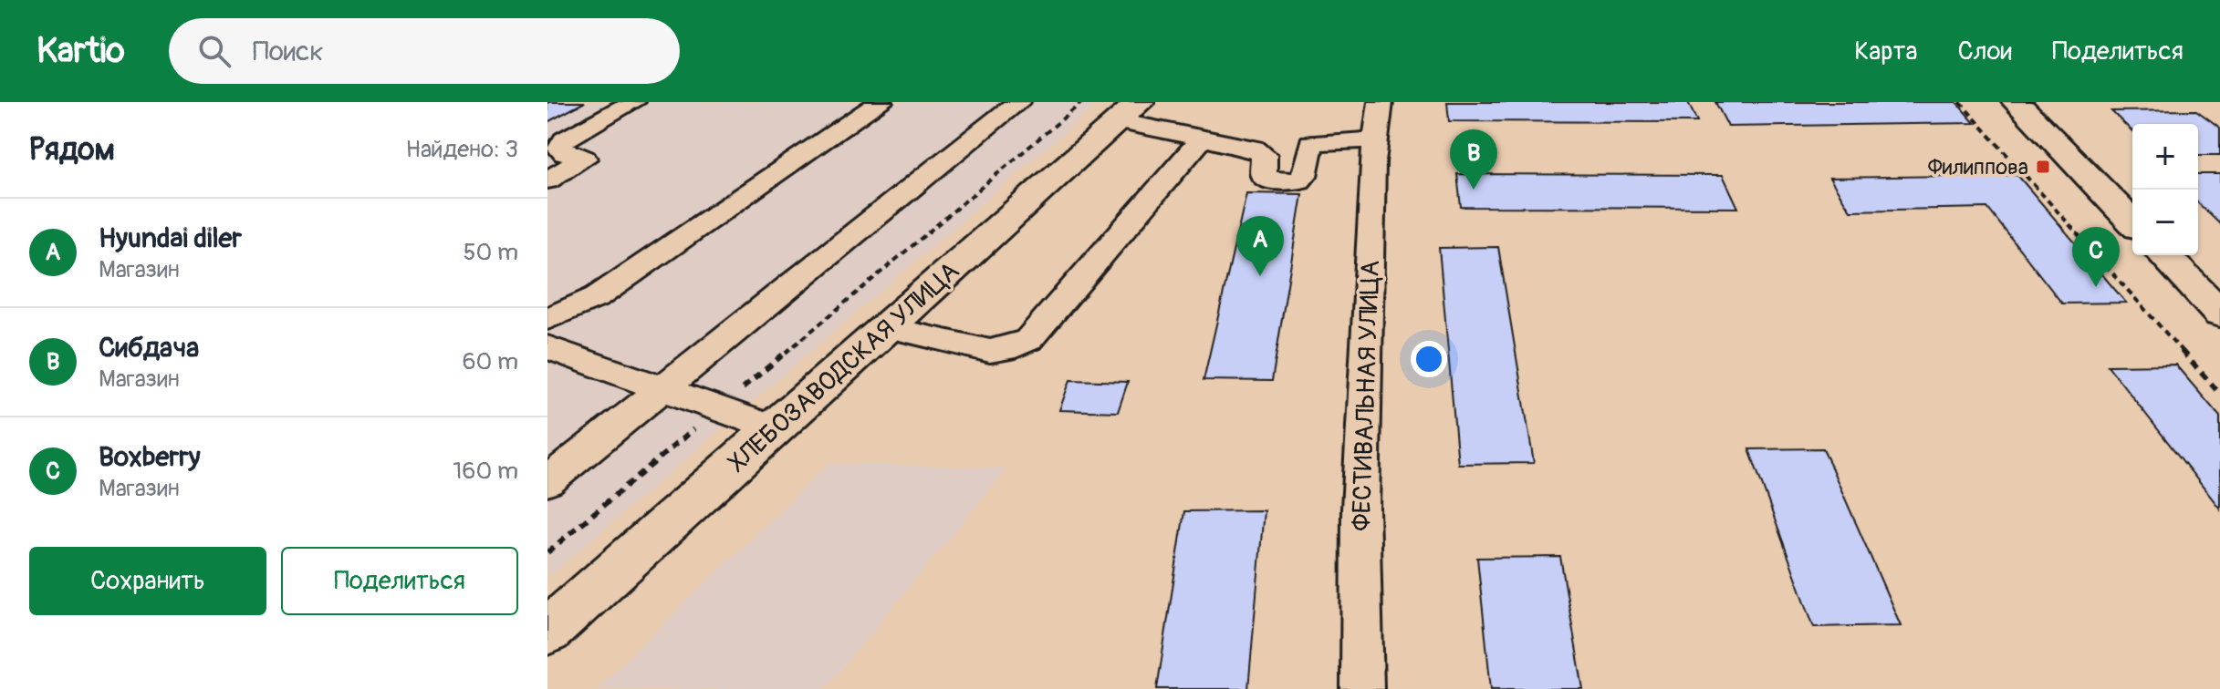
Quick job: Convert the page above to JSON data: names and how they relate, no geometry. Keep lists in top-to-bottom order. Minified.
{"streets":{"main road":["ХЛЕБОЗАВОДСКАЯ УЛИЦА"],"street":["ФЕСТИВАЛЬНАЯ УЛИЦА"]},"places":{"transit":["Филиппова"]},"page":{"header":"Kartio","search":"Поиск","nav":["Карта","Слои","Поделиться"],"heading":["Рядом","Найдено: 3"],"map_buttons":["+","−"],"pins":["B","A","C"],"list":[{"mark":"A","name":"Hyundai diler","note":"Магазин","value":"50 m"},{"mark":"B","name":"Сибдача","note":"Магазин","value":"60 m"},{"mark":"C","name":"Boxberry","note":"Магазин","value":"160 m"}],"buttons":["Сохранить","Поделиться"]}}
